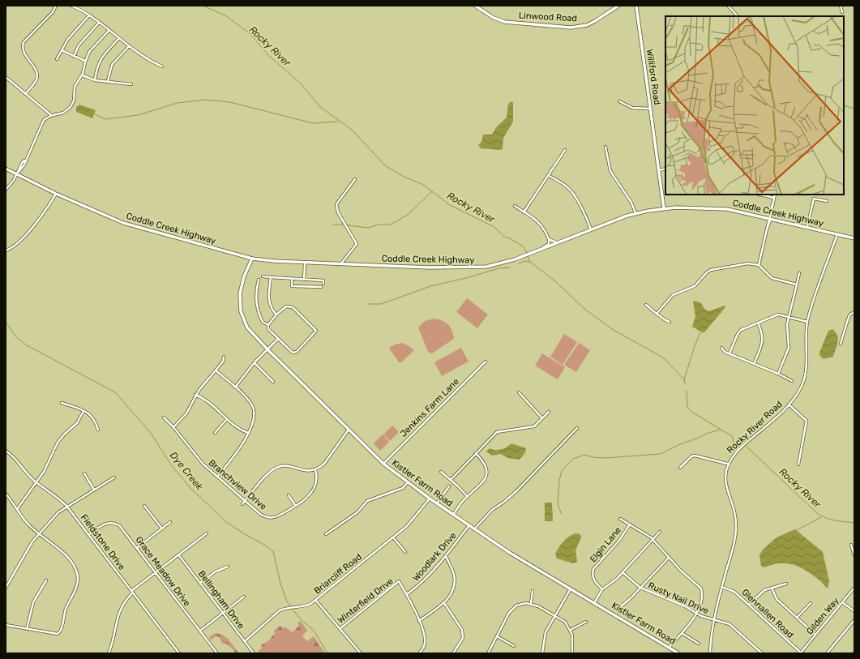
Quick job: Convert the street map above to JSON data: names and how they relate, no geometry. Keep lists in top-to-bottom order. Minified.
{"streets":{"street":["Linwood Road","Williford Road","Coddle Creek Highway","Jenkins Farm Lane","Rocky River Road","Kistler Farm Road","Branchview Drive","Fieldstone Drive","Elgin Lane","Woodlark Drive","Grace Meadow Drive","Briarcliff Road","Rusty Nail Drive","Bellingham Drive","Winterfield Drive","Glennallen Road","Gilden Way"]},"crossings":[["Williford Road","Coddle Creek Highway"],["Coddle Creek Highway","Rocky River Road"],["Coddle Creek Highway","Kistler Farm Road"],["Jenkins Farm Lane","Kistler Farm Road"],["Rocky River Road","Rusty Nail Drive"],["Rocky River Road","Glennallen Road"],["Kistler Farm Road","Woodlark Drive"],["Kistler Farm Road","Briarcliff Road"],["Fieldstone Drive","Grace Meadow Drive"],["Woodlark Drive","Winterfield Drive"],["Briarcliff Road","Bellingham Drive"],["Glennallen Road","Gilden Way"]],"water":["Rocky River","Dye Creek"]}
